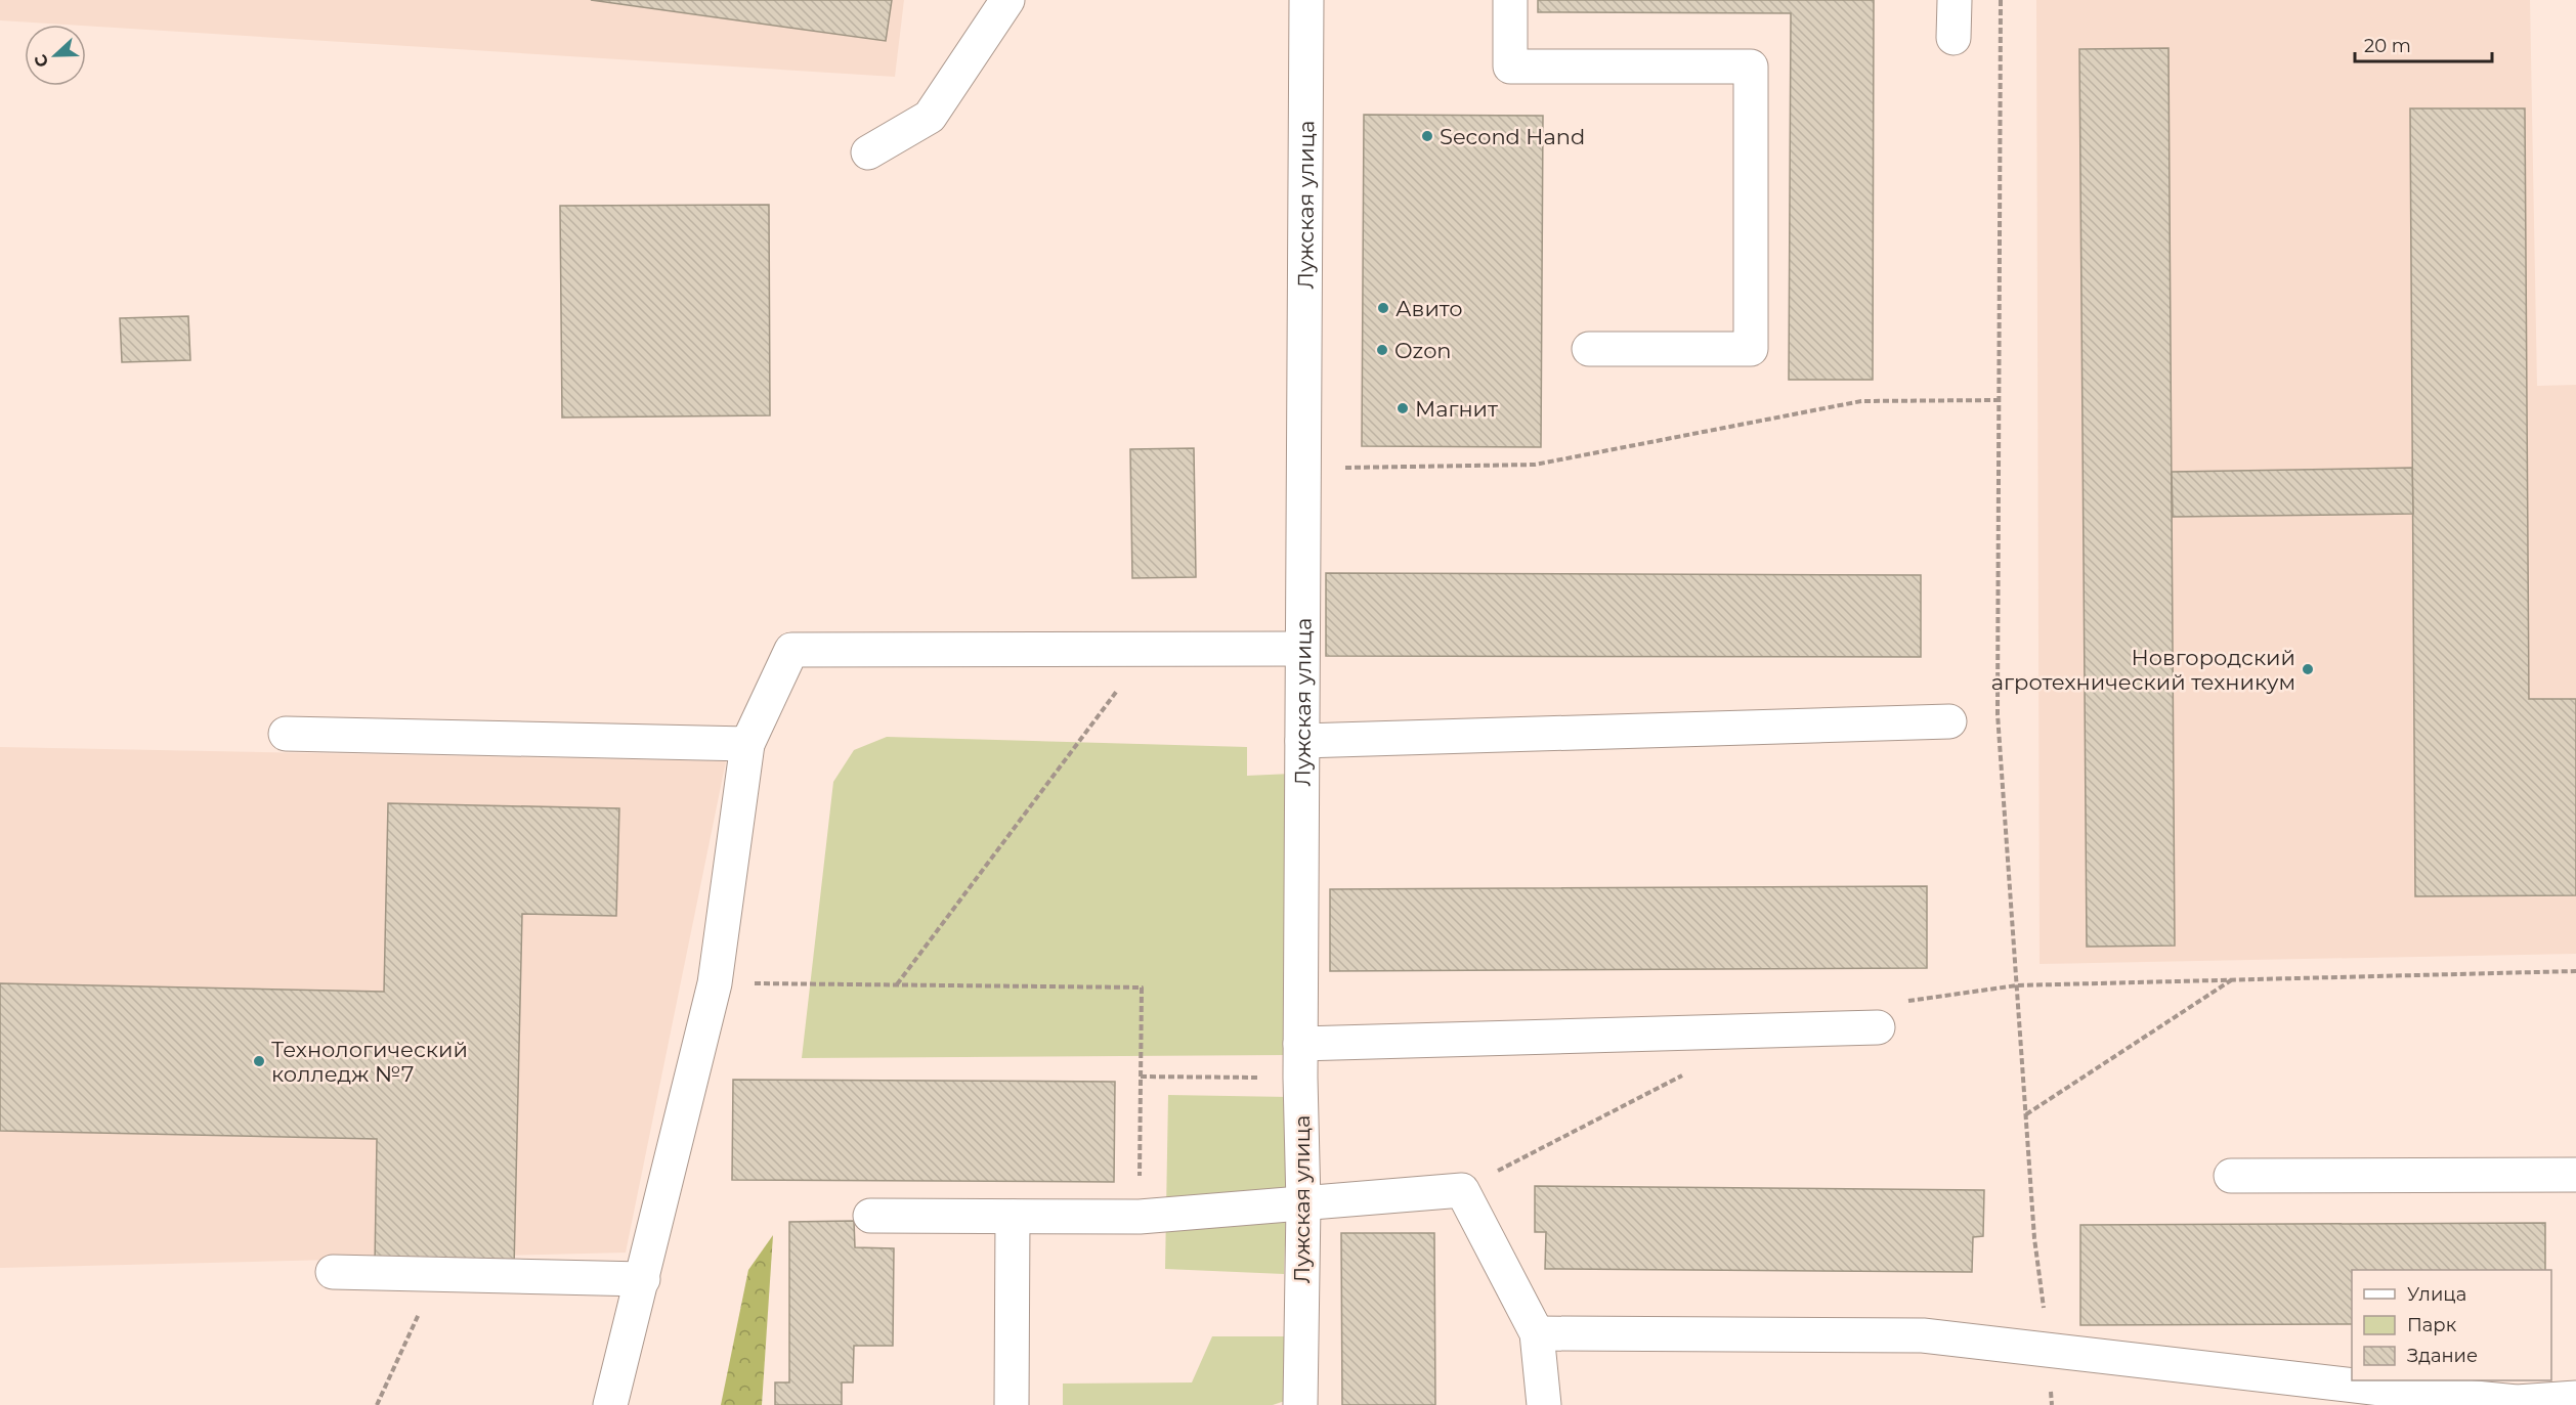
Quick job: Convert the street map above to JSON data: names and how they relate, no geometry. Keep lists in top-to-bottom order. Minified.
{"streets":{"street":["Лужская улица"]},"places":["Second Hand","Авито","Ozon","Магнит","Новгородский агротехнический техникум","Технологический колледж №7"],"legend":["Улица","Парк","Здание"],"scale_bar":"20 m","north":"left"}
